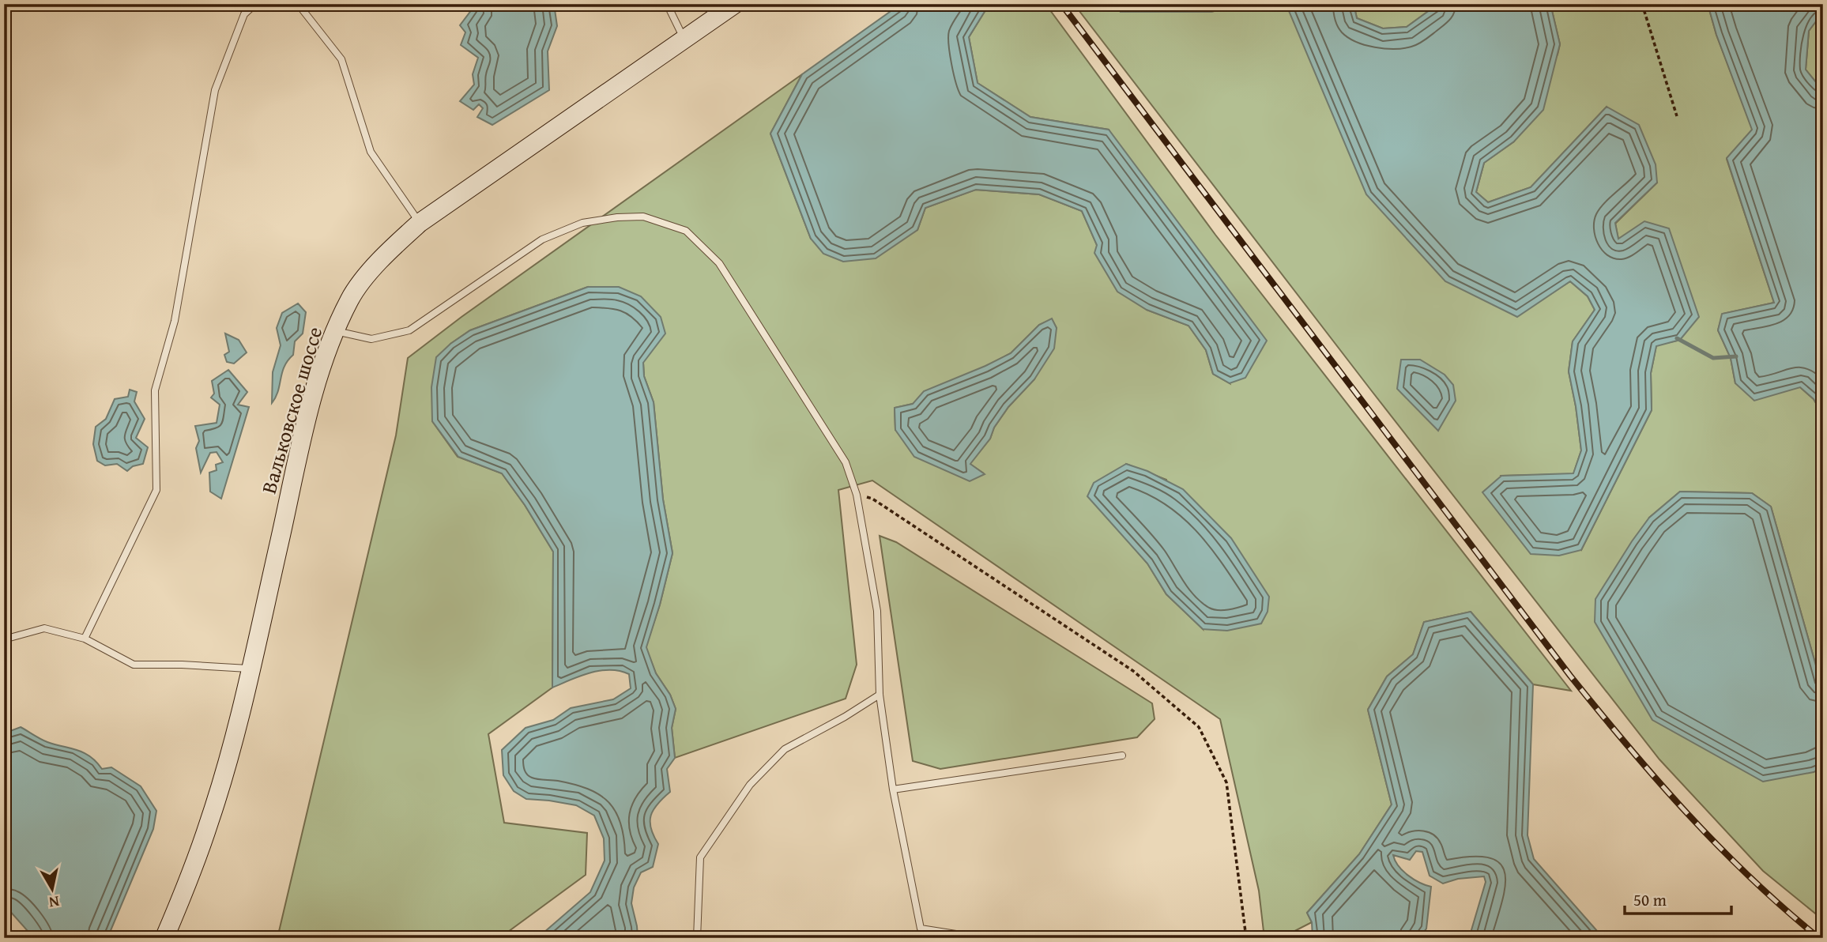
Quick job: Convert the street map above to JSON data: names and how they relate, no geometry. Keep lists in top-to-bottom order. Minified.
{"streets":{"main road":["Вальковское шоссе"]},"scale_bar":"50 m","north":"bottom"}
